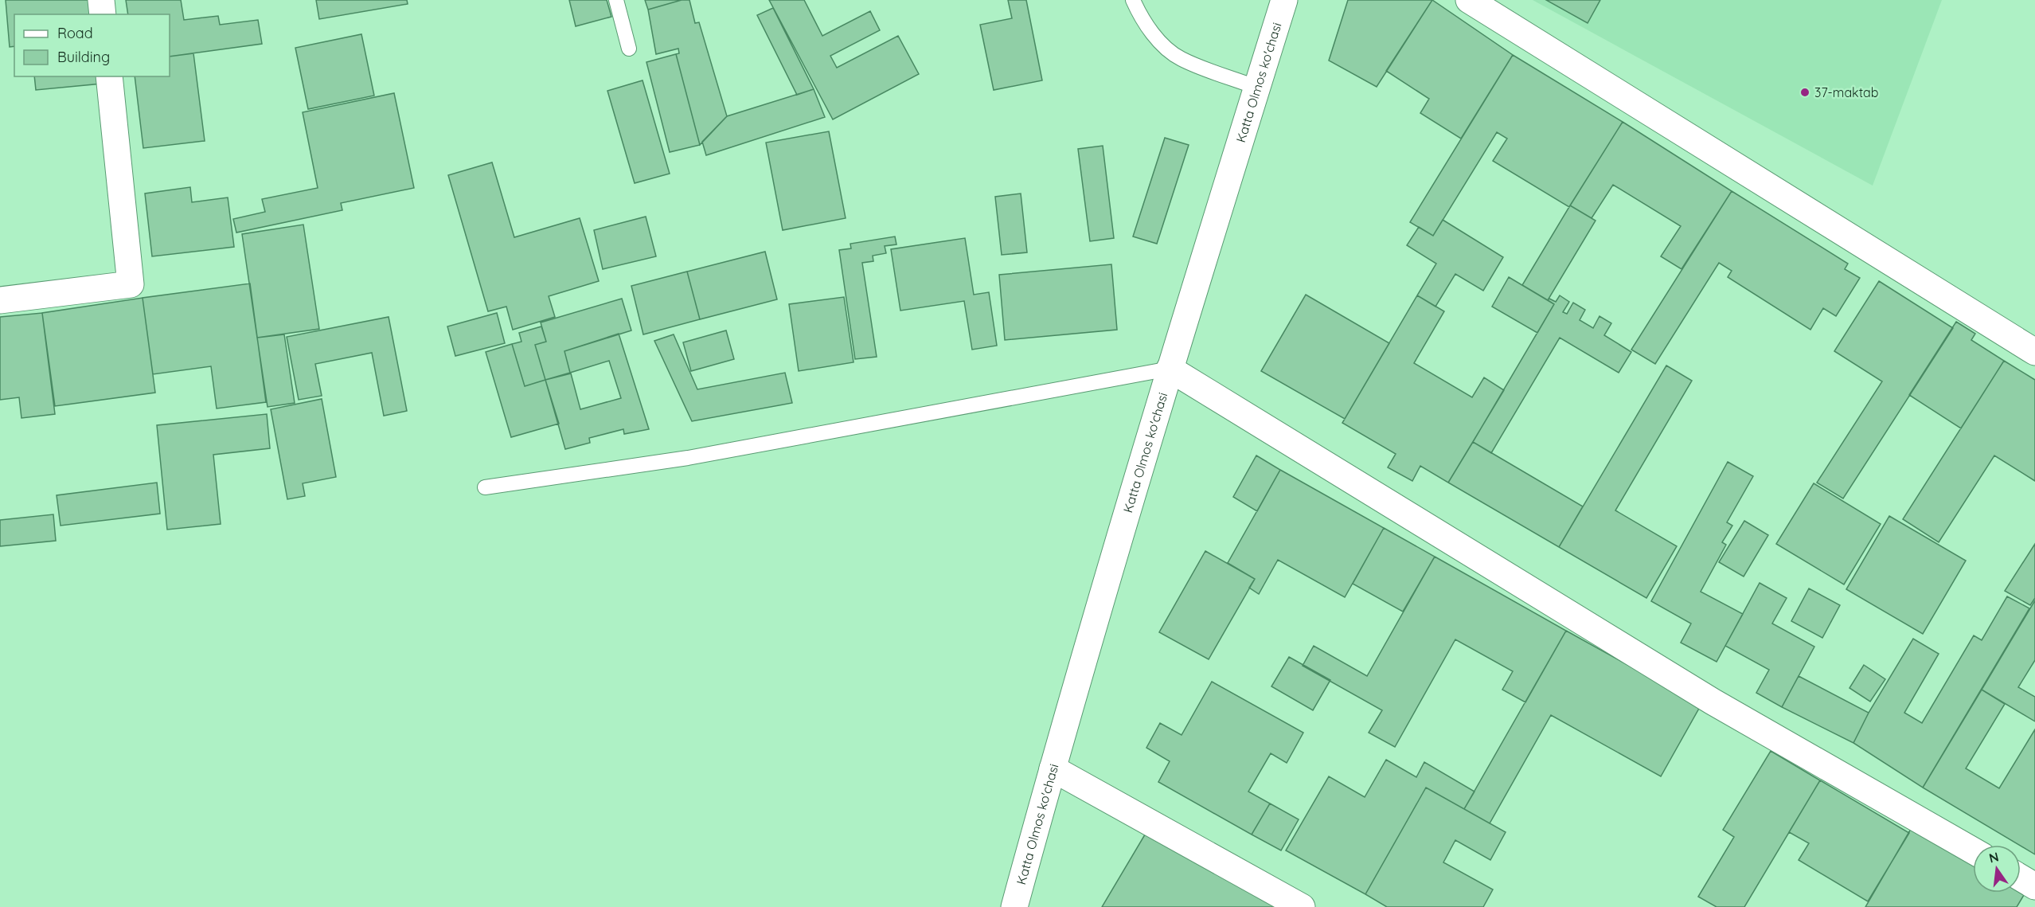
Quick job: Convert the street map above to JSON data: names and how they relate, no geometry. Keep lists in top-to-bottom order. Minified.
{"streets":{"street":["Katta Olmos ko'chasi"]},"places":["37-maktab"],"legend":["Road","Building"],"north":"top"}
